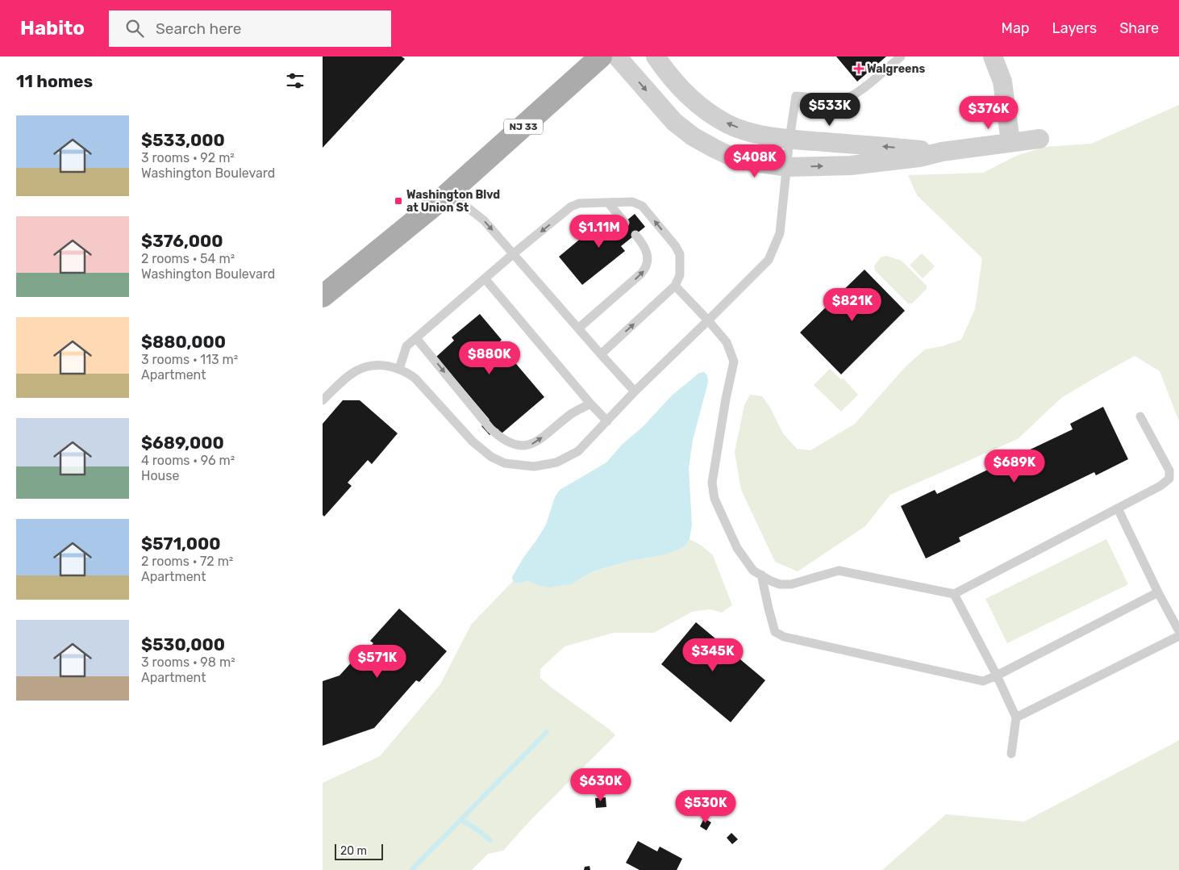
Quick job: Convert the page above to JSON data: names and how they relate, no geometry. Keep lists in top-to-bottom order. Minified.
{"streets":{"main road":["NJ 33"]},"places":{"health":["Walgreens"],"transit":["Washington Blvd at Union St"]},"scale_bar":"20 m","page":{"header":"Habito","search":"Search here","nav":["Map","Layers","Share"],"heading":"11 homes","price":["$533K","$376K","$408K","$1.11M","$821K","$880K","$689K","$345K","$571K","$630K","$530K"],"list":[{"name":"$533,000","note":"3 rooms · 92 m² · Washington Boulevard"},{"name":"$376,000","note":"2 rooms · 54 m² · Washington Boulevard"},{"name":"$880,000","note":"3 rooms · 113 m² · Apartment"},{"name":"$689,000","note":"4 rooms · 96 m² · House"},{"name":"$571,000","note":"2 rooms · 72 m² · Apartment"},{"name":"$530,000","note":"3 rooms · 98 m² · Apartment"}],"scale":"20 m"}}
